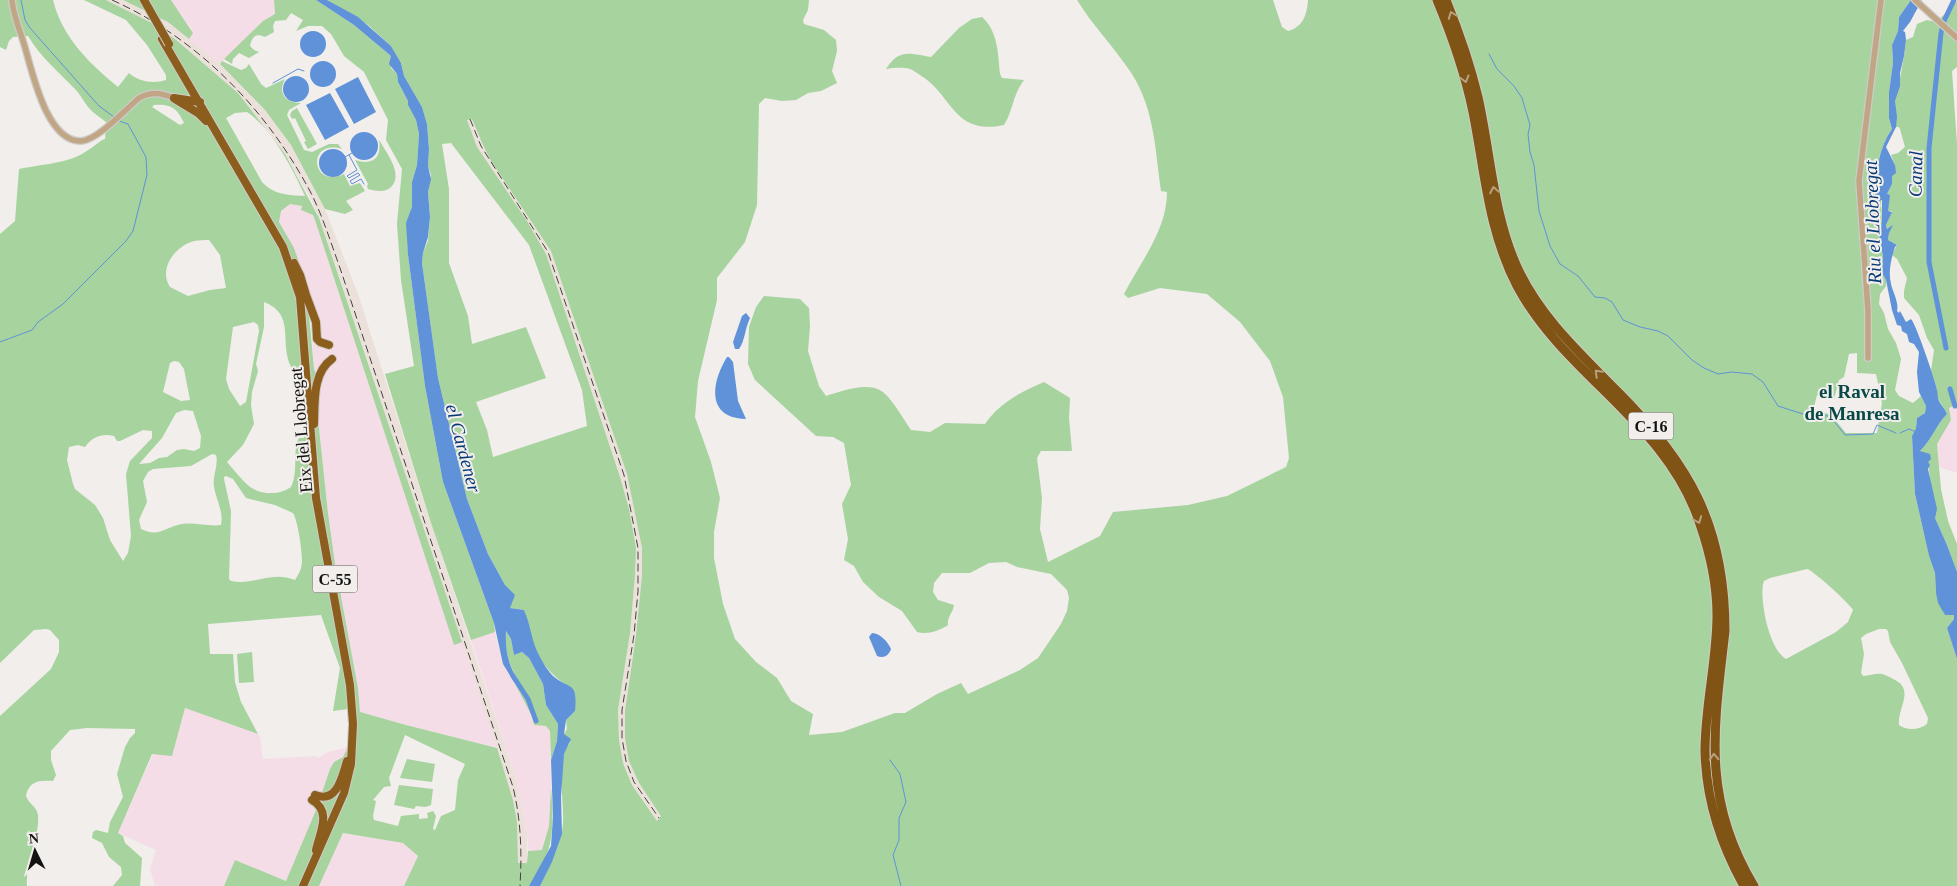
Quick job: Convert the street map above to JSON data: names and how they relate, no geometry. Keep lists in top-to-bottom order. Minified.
{"streets":{"highway":["C-16","Eix del Llobregat","C-55"]},"districts":["el Raval de Manresa"],"water":["Canal","Riu el Llobregat","el Cardener"],"north":"top"}
